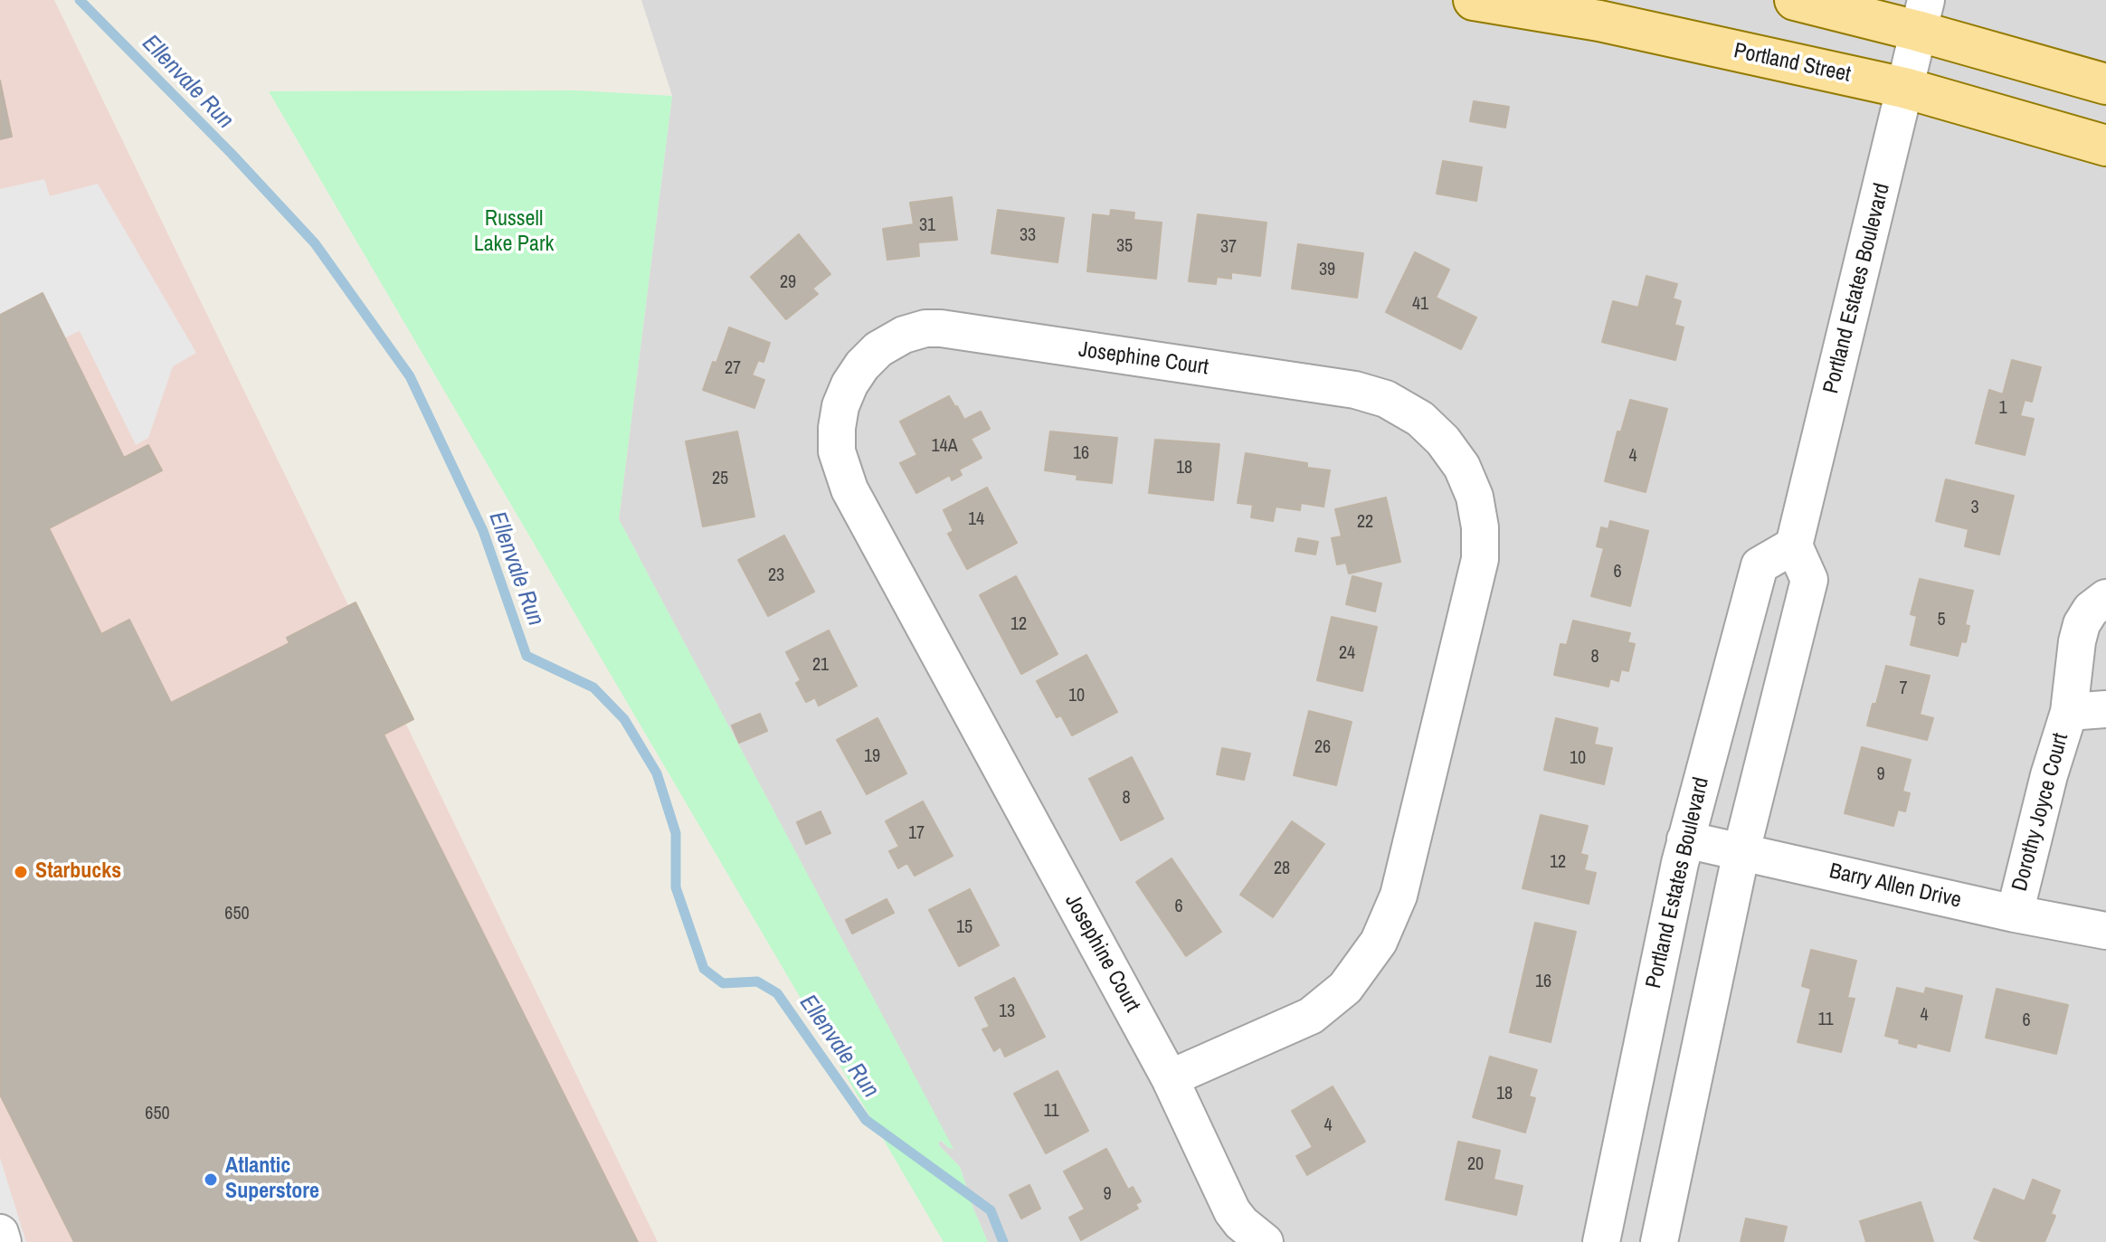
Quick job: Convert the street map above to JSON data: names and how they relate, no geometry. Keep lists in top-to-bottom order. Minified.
{"streets":{"main road":["Portland Street"],"street":["Portland Estates Boulevard","Josephine Court","Dorothy Joyce Court","Barry Allen Drive"]},"crossings":[["Portland Street","Portland Estates Boulevard"],["Portland Estates Boulevard","Barry Allen Drive"],["Dorothy Joyce Court","Barry Allen Drive"]],"water":["Ellenvale Run"],"parks":["Russell Lake Park"],"places":["Starbucks","Atlantic Superstore"],"house_numbers":["31","33","35","37","39","29","41","27","1","14A","16","4","18","25","3","14","22","6","23","5","12","24","8","21","7","10","26","19","10","9","8","17","12","28","6","650","15","16","13","4","11","6","18","11","650","4","20","9"]}
